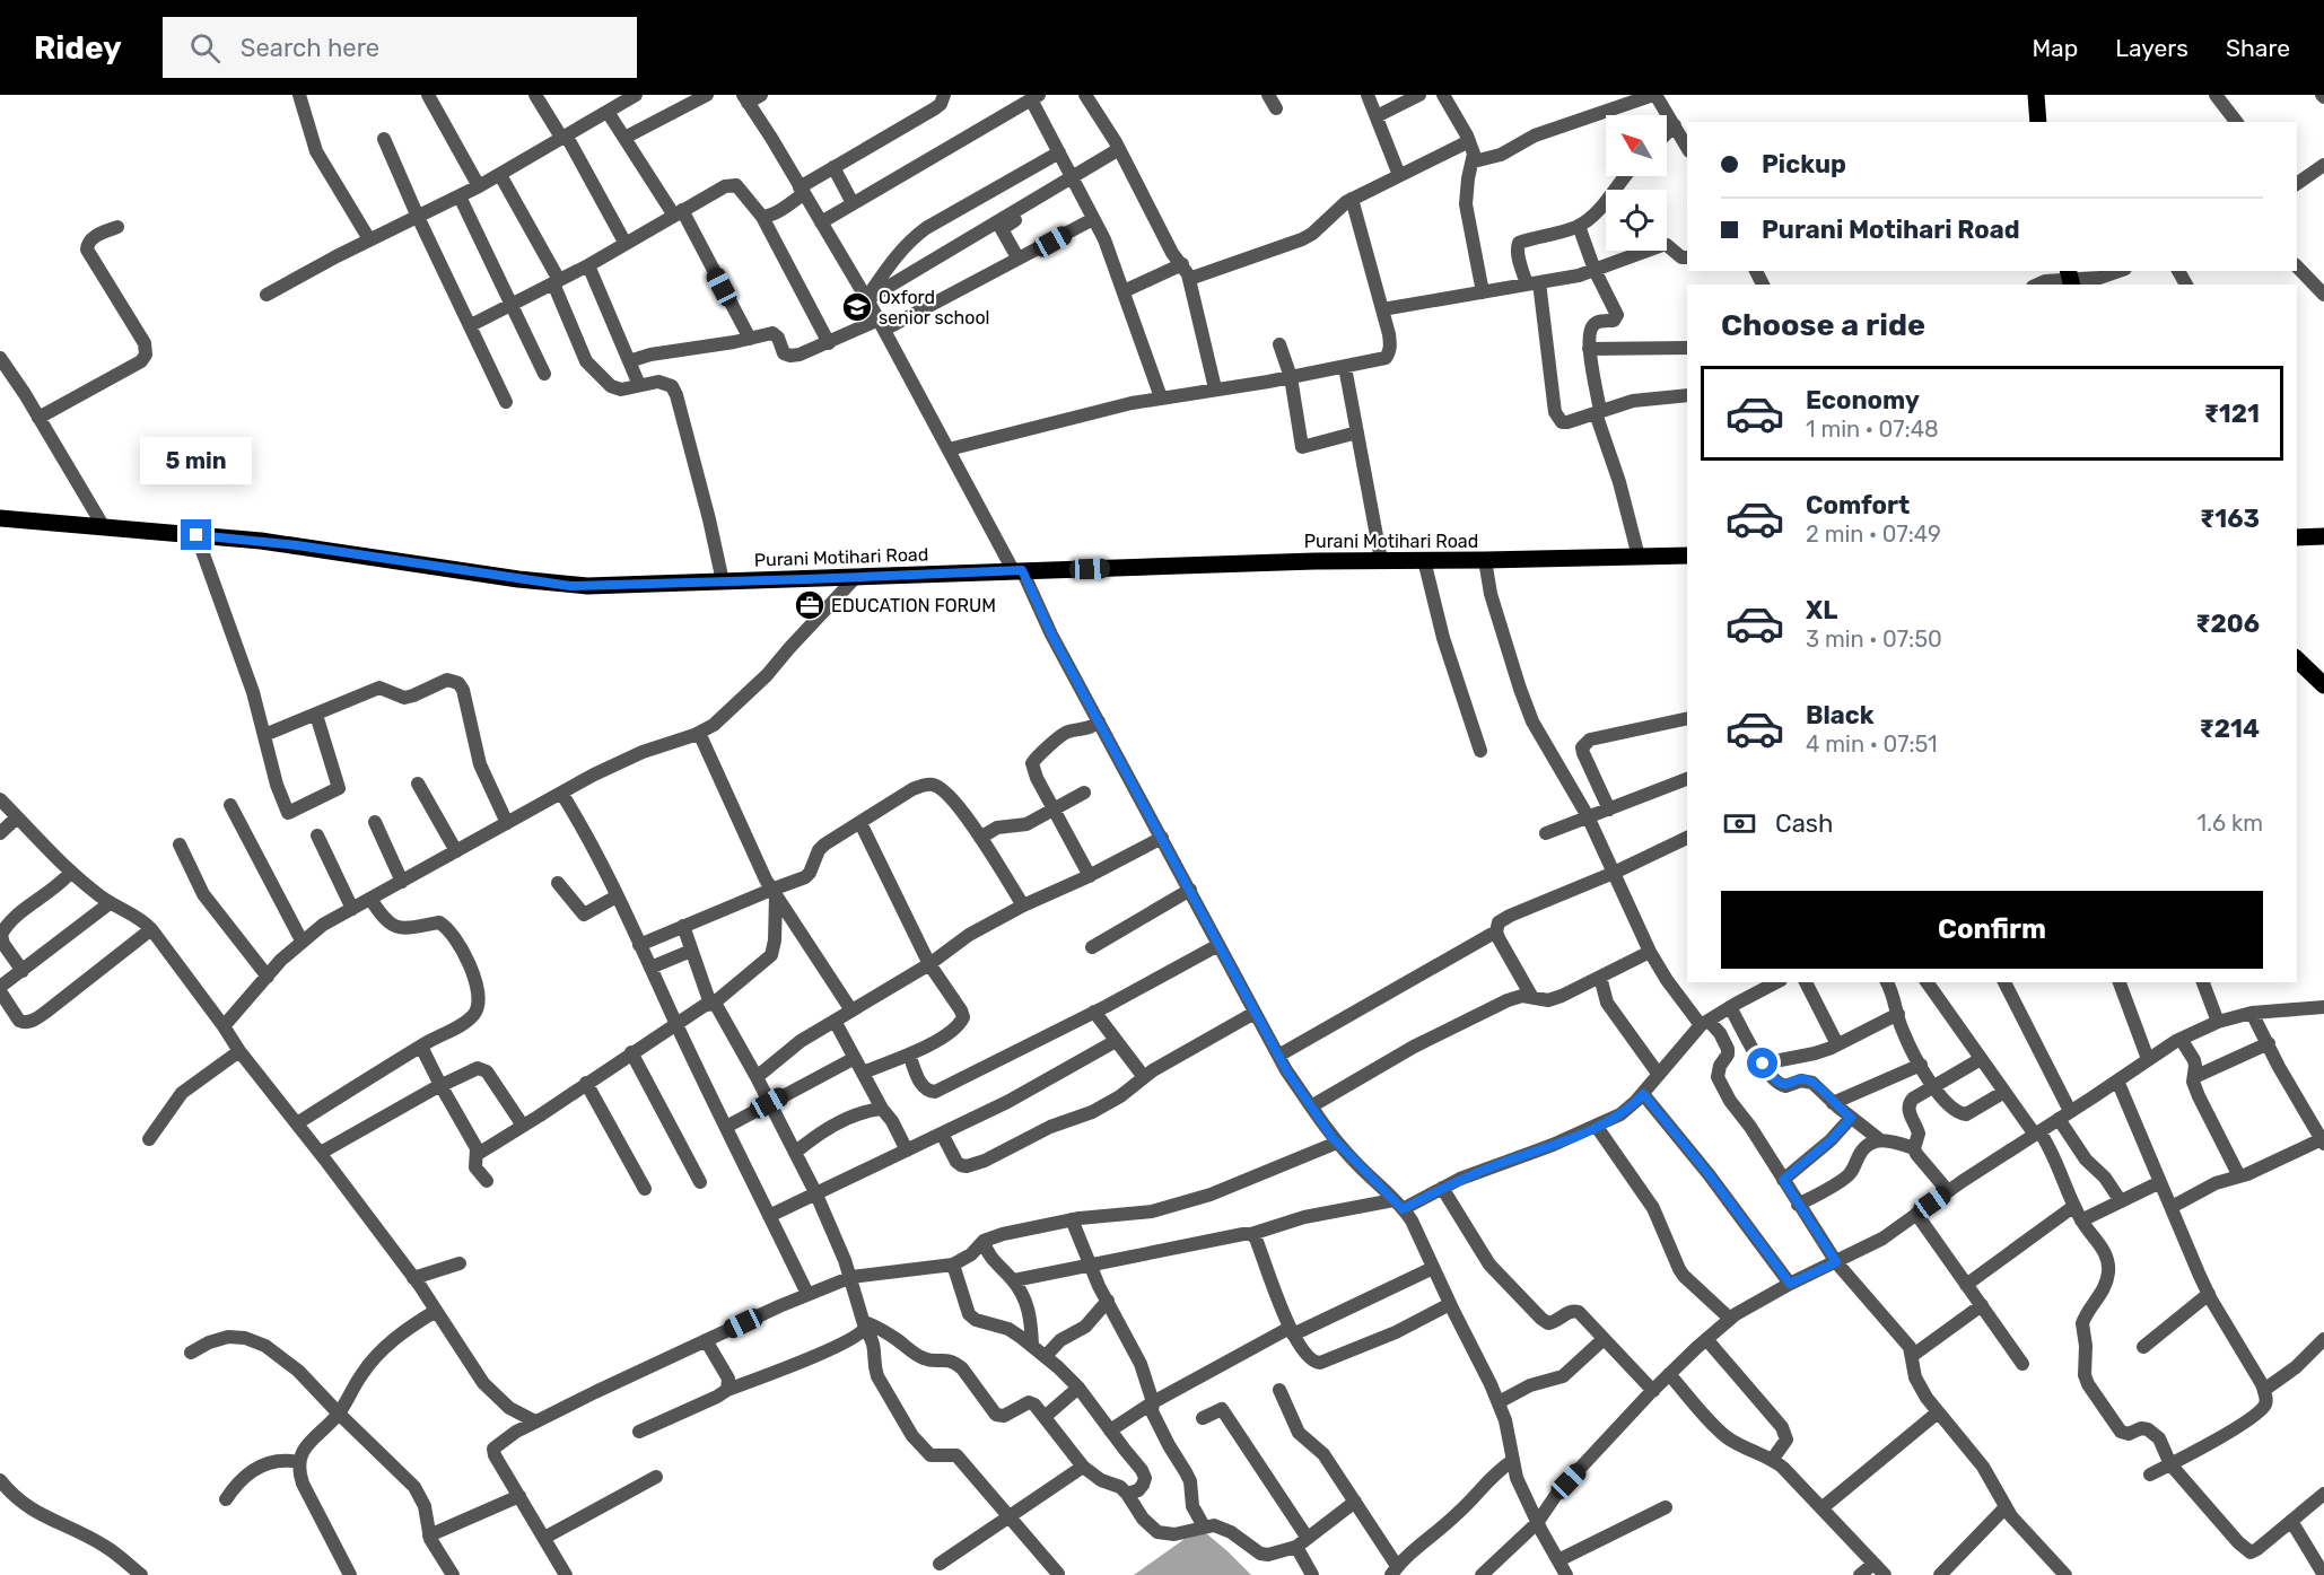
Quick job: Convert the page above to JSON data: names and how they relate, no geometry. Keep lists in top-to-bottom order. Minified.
{"streets":{"main road":["Purani Motihari Road"]},"places":{"school or university":["Oxford senior school"],"office":["EDUCATION FORUM"]},"north":"top left","page":{"header":"Ridey","search":"Search here","nav":["Map","Layers","Share"],"banner":["Pickup","Purani Motihari Road"],"heading":"Choose a ride","list":[{"name":"Economy","note":"1 min · 07:48","value":"₹121"},{"name":"Comfort","note":"2 min · 07:49","value":"₹163"},{"name":"XL","note":"3 min · 07:50","value":"₹206"},{"name":"Black","note":"4 min · 07:51","value":"₹214"}],"bubble":"5 min","pay":["Cash","1.6 km"],"buttons":"Confirm"}}
